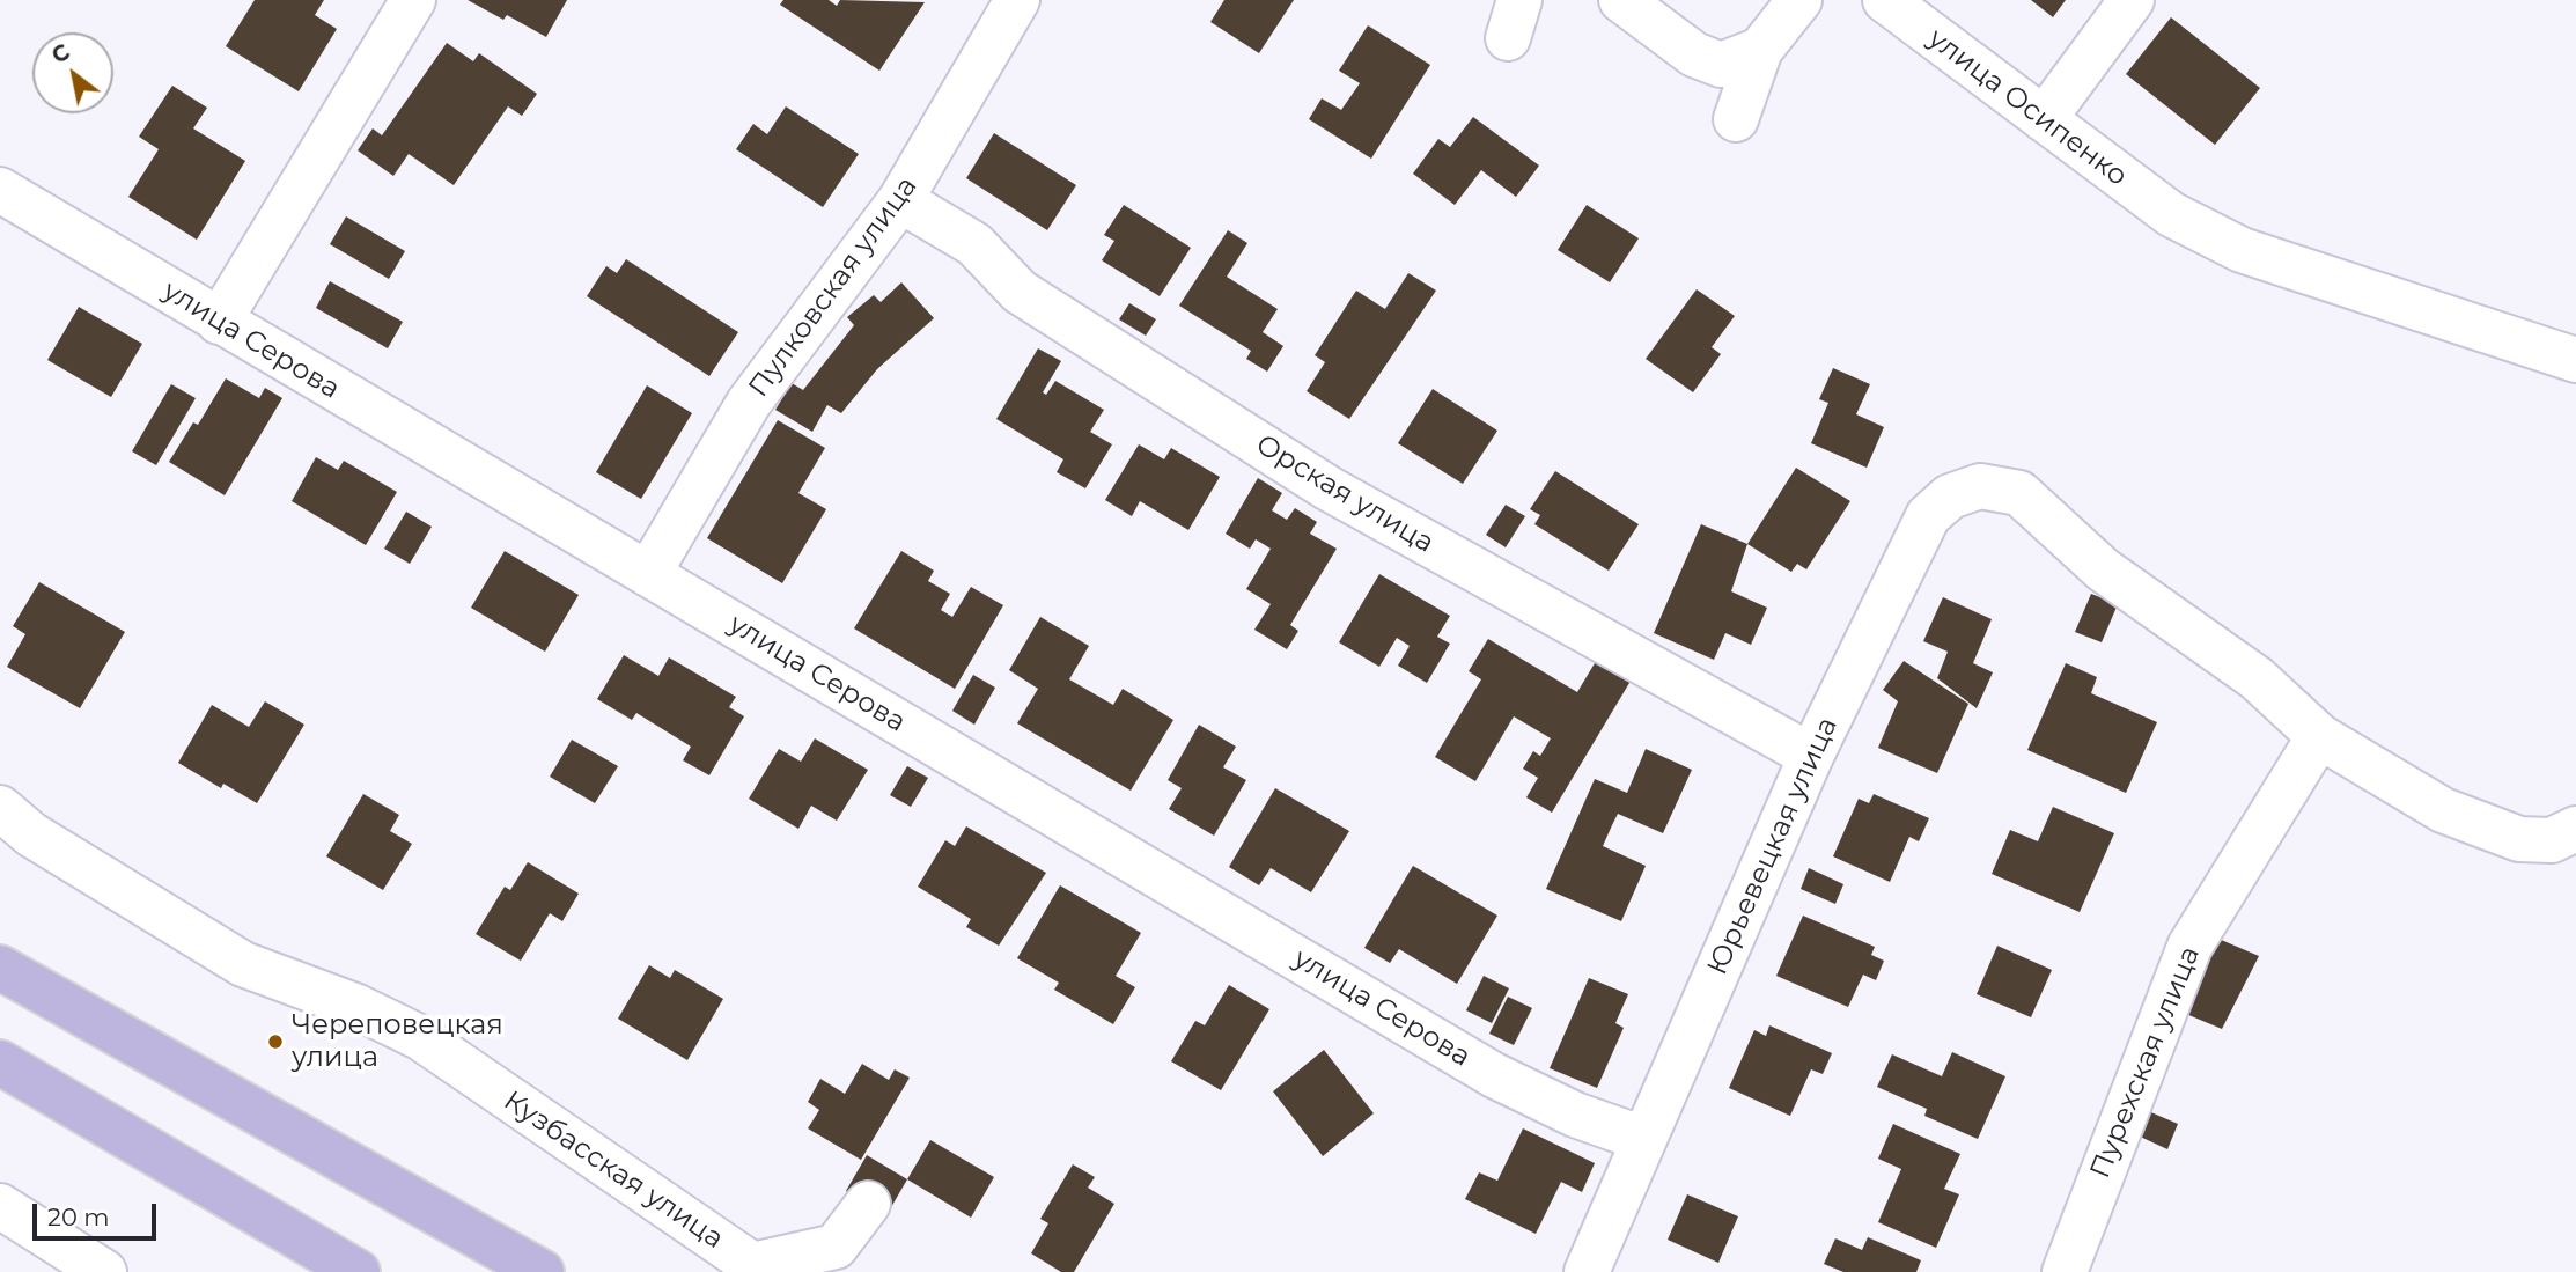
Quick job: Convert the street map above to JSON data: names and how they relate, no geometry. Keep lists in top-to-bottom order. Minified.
{"streets":{"street":["улица Осипенко","Пулковская улица","улица Серова","Орская улица","Юрьевецкая улица","Пурехская улица","Кузбасская улица"]},"crossings":[["Пулковская улица","улица Серова"],["Пулковская улица","Орская улица"],["улица Серова","Юрьевецкая улица"],["Орская улица","Юрьевецкая улица"],["Юрьевецкая улица","Пурехская улица"]],"places":["Череповецкая улица"],"scale_bar":"20 m","north":"top left"}
